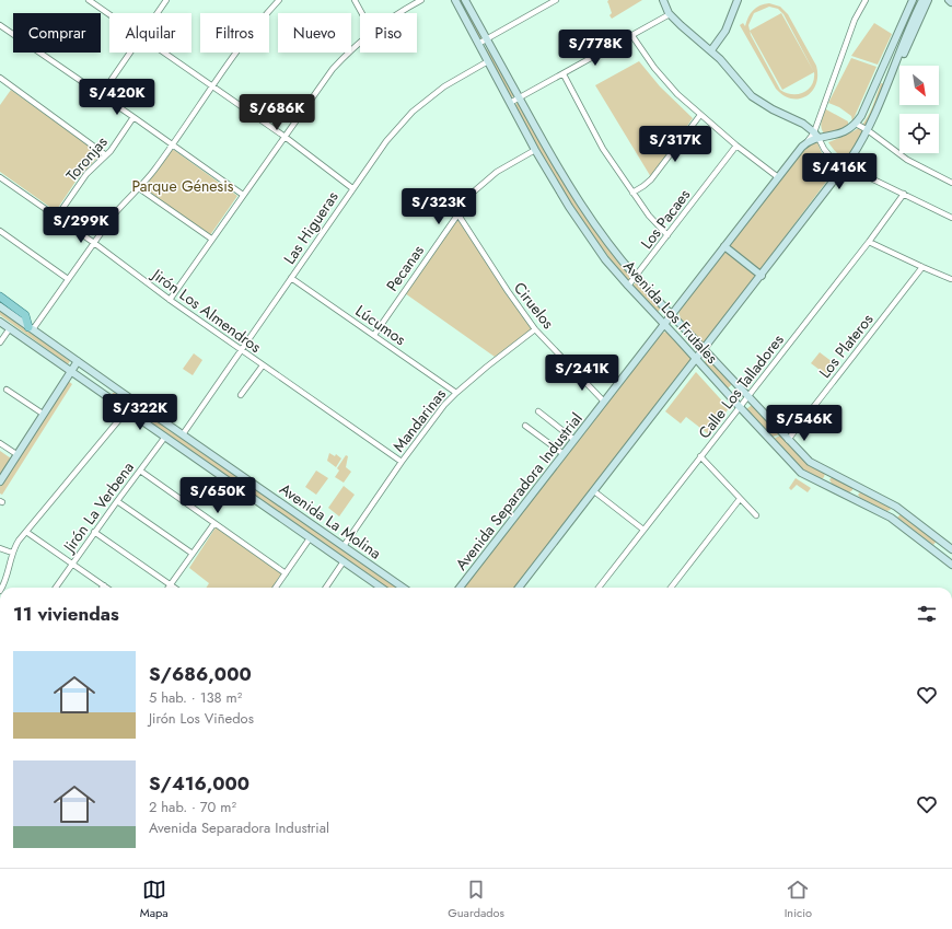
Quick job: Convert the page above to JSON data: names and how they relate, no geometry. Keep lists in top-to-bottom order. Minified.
{"streets":{"main road":["Avenida Los Frutales","Avenida Separadora Industrial","Avenida La Molina"],"street":["Toronjas","Los Pacaes","Las Higueras","Pecanas","Ciruelos","Jirón Los Almendros","Lúcumos","Los Plateros","Calle Los Talladores","Mandarinas","Jirón La Verbena"]},"crossings":[["Toronjas","Jirón Los Almendros"],["Los Pacaes","Avenida Los Frutales"],["Las Higueras","Jirón Los Almendros"],["Las Higueras","Avenida Los Frutales"],["Las Higueras","Lúcumos"],["Las Higueras","Avenida La Molina"],["Pecanas","Ciruelos"],["Pecanas","Avenida Los Frutales"],["Pecanas","Lúcumos"],["Ciruelos","Mandarinas"],["Ciruelos","Avenida Separadora Industrial"],["Jirón Los Almendros","Mandarinas"],["Avenida Los Frutales","Los Plateros"],["Avenida Los Frutales","Calle Los Talladores"],["Avenida Los Frutales","Avenida Separadora Industrial"],["Lúcumos","Mandarinas"],["Mandarinas","Avenida La Molina"],["Jirón La Verbena","Avenida La Molina"]],"parks":["Parque Génesis"],"north":"bottom right","page":{"chip":["Comprar","Alquilar","Filtros","Nuevo","Piso"],"price":["S/778K","S/420K","S/686K","S/317K","S/416K","S/323K","S/299K","S/241K","S/322K","S/546K","S/650K"],"heading":"11 viviendas","list":[{"name":"S/686,000","note":"5 hab. · 138 m² · Jirón Los Viñedos"},{"name":"S/416,000","note":"2 hab. · 70 m² · Avenida Separadora Industrial"}],"tabs":["Mapa","Guardados","Inicio"]}}
